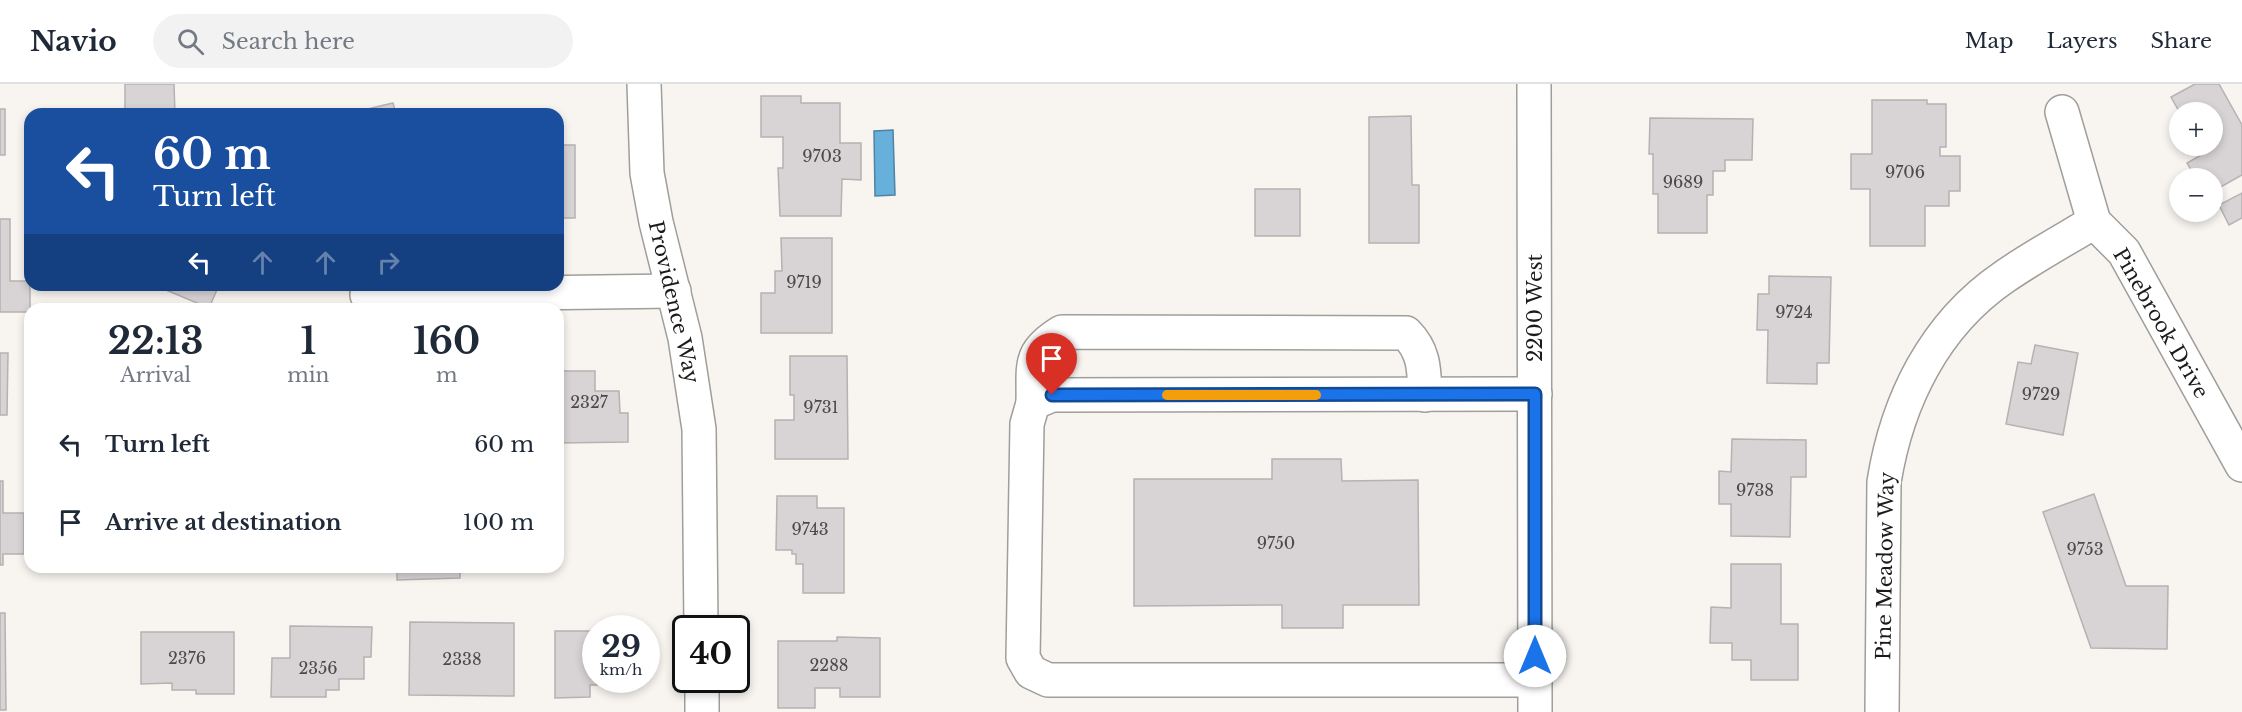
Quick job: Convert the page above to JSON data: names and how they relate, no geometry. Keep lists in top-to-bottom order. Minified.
{"streets":{"street":["Providence Way","2200 West","Pinebrook Drive","Pine Meadow Way"]},"crossings":[["Pinebrook Drive","Pine Meadow Way"]],"house_numbers":["9703","9706","9689","9719","9724","9729","2327","9731","9738","9743","9750","9753","2376","2338","2288","2356"],"page":{"header":"Navio","search":"Search here","nav":["Map","Layers","Share"],"map_buttons":["+","−"],"turn":["60 m","Turn left"],"eta":["22:13","Arrival","1","min","160","m"],"list":[{"name":"Turn left","value":"60 m"},{"name":"Arrive at destination","value":"100 m"}],"speed":"29 km/h","limit":"40"}}
